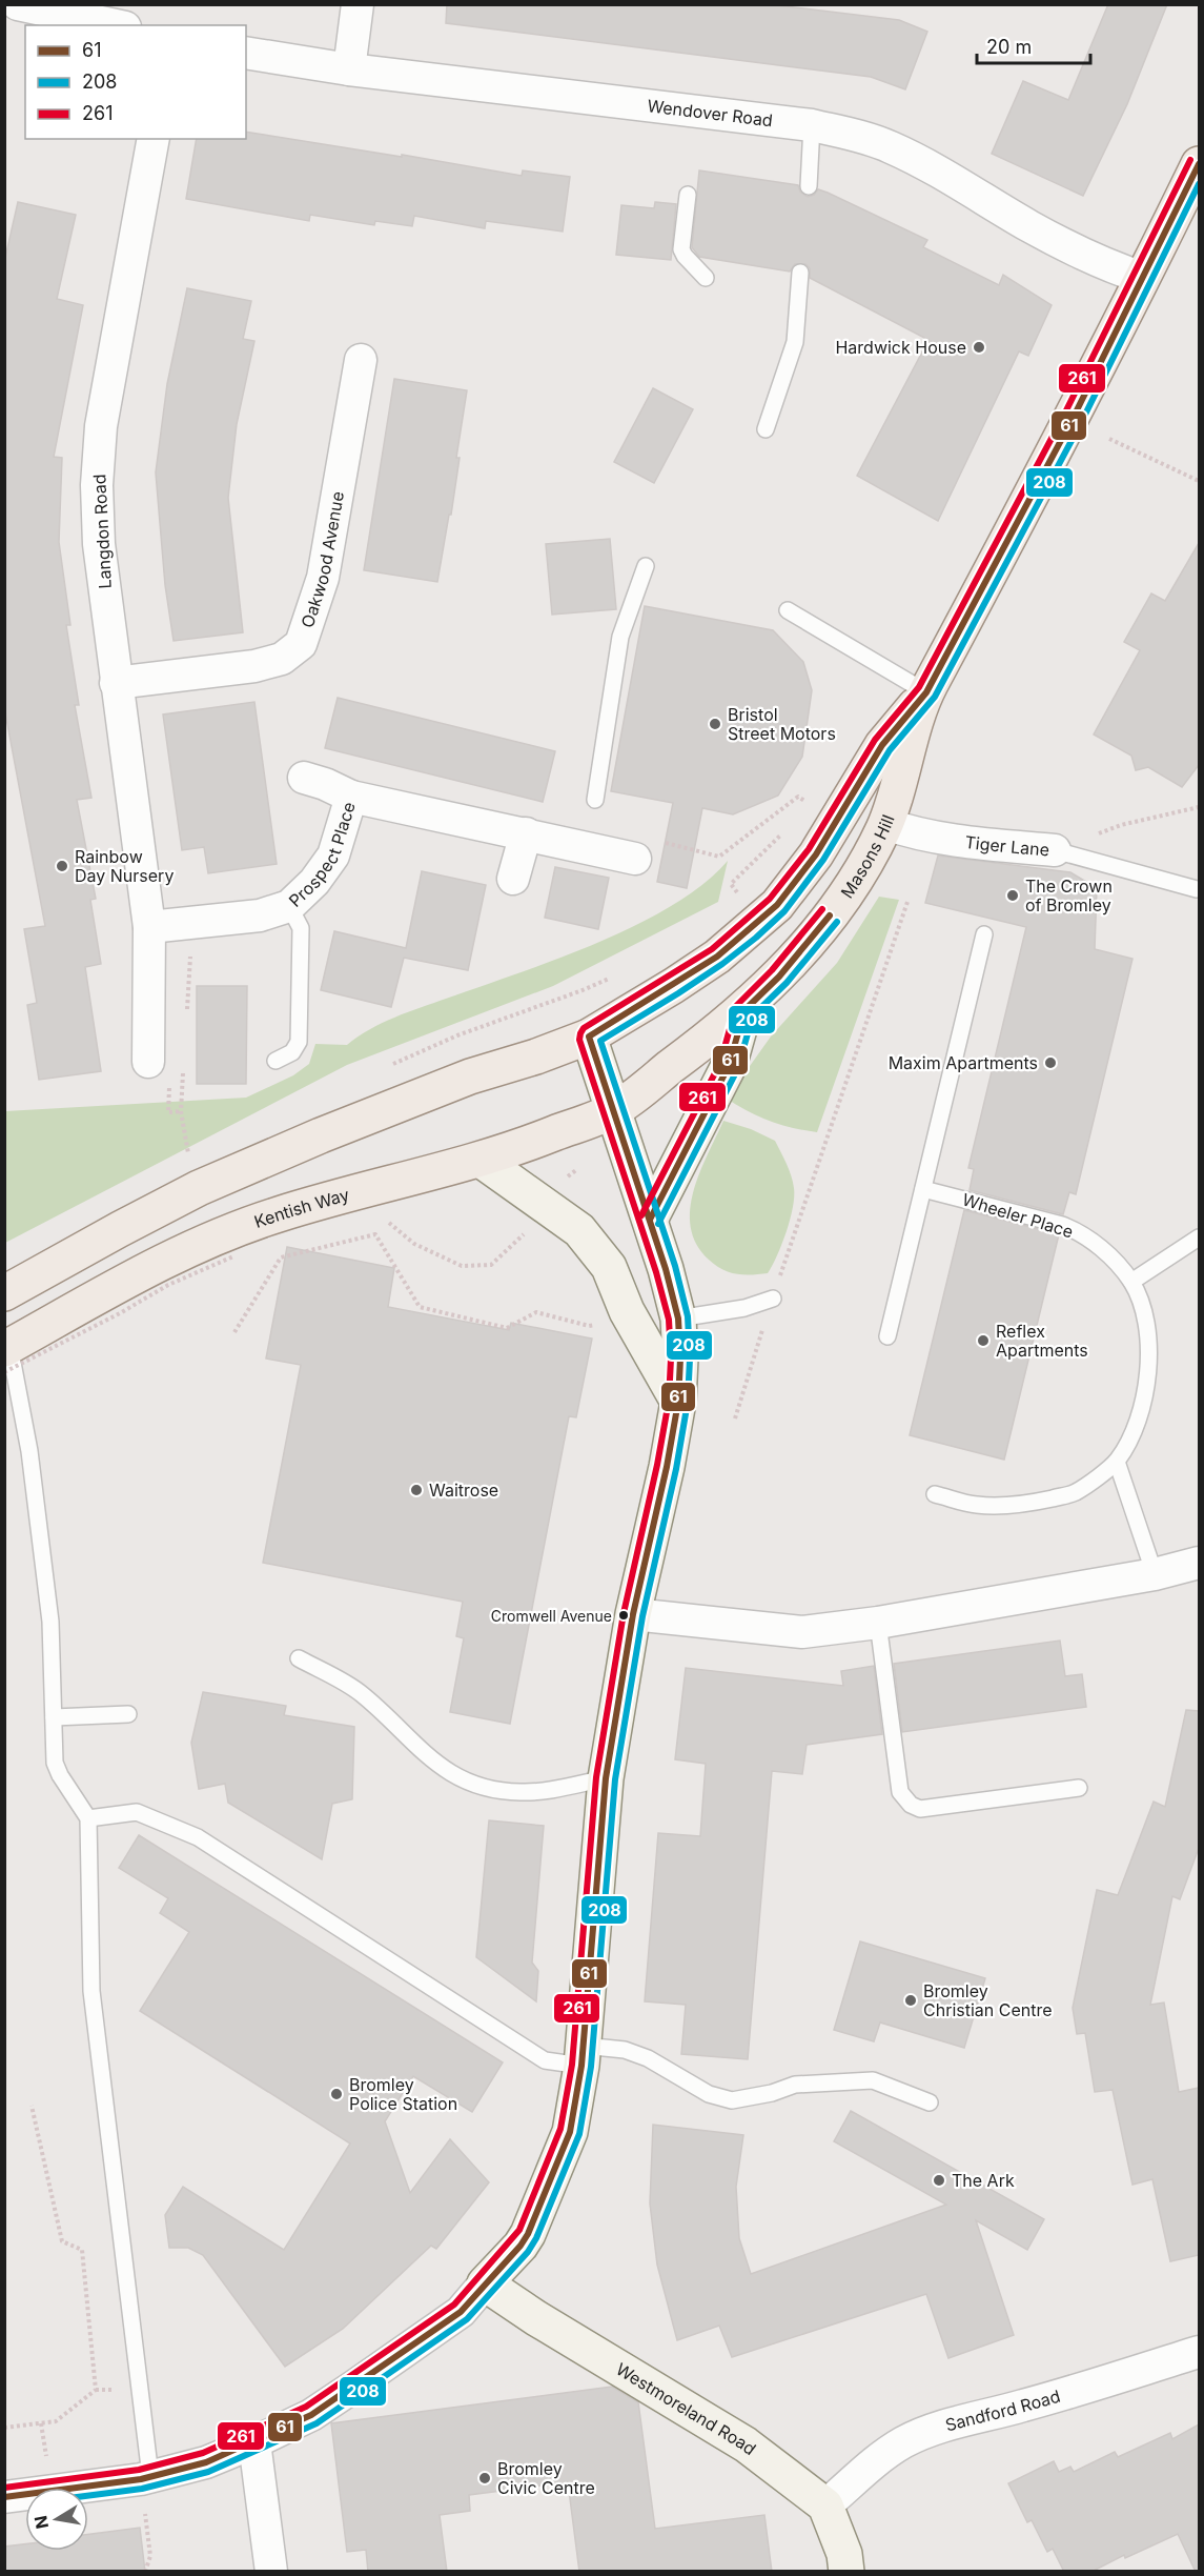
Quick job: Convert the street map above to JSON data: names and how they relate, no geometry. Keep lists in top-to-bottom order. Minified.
{"streets":{"main road":["Masons Hill","Kentish Way","Westmoreland Road"],"street":["Wendover Road","Langdon Road","Oakwood Avenue","Tiger Lane","Prospect Place","Sandford Road"],"lane":["Wheeler Place"]},"crossings":[["Wendover Road","Masons Hill"],["Langdon Road","Oakwood Avenue"],["Langdon Road","Prospect Place"],["Tiger Lane","Masons Hill"],["Masons Hill","Kentish Way"],["Westmoreland Road","Sandford Road"]],"places":["Hardwick House","Bristol Street Motors","Rainbow Day Nursery","The Crown of Bromley","Maxim Apartments","Reflex Apartments","Waitrose","Cromwell Avenue","Bromley Christian Centre","Bromley Police Station","The Ark","Bromley Civic Centre"],"lines":["transit line 261","transit line 61","transit line 208"],"legend":["61","208","261"],"scale_bar":"20 m","north":"left"}
